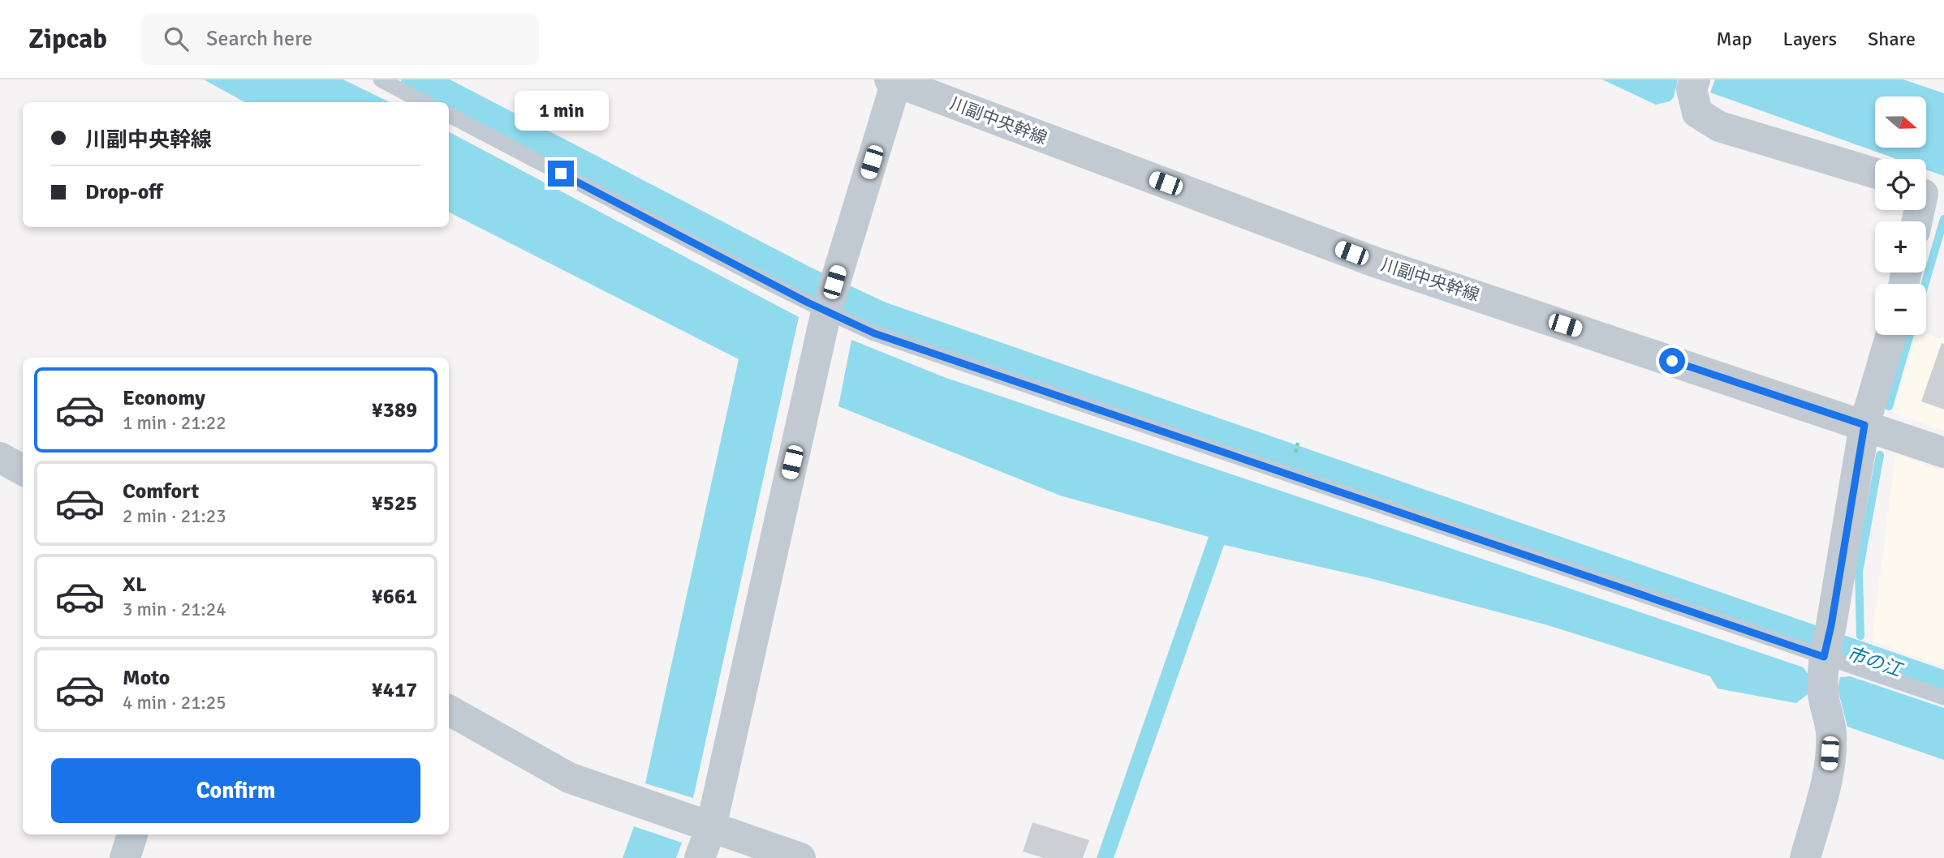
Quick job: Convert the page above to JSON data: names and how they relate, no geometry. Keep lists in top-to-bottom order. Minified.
{"streets":{"street":["川副中央幹線"]},"water":["市の江"],"north":"right","page":{"header":"Zipcab","search":"Search here","nav":["Map","Layers","Share"],"bubble":"1 min","map_buttons":["+","−"],"banner":["川副中央幹線","Drop-off"],"list":[{"name":"Economy","note":"1 min · 21:22","value":"¥389"},{"name":"Comfort","note":"2 min · 21:23","value":"¥525"},{"name":"XL","note":"3 min · 21:24","value":"¥661"},{"name":"Moto","note":"4 min · 21:25","value":"¥417"}],"buttons":"Confirm"}}
